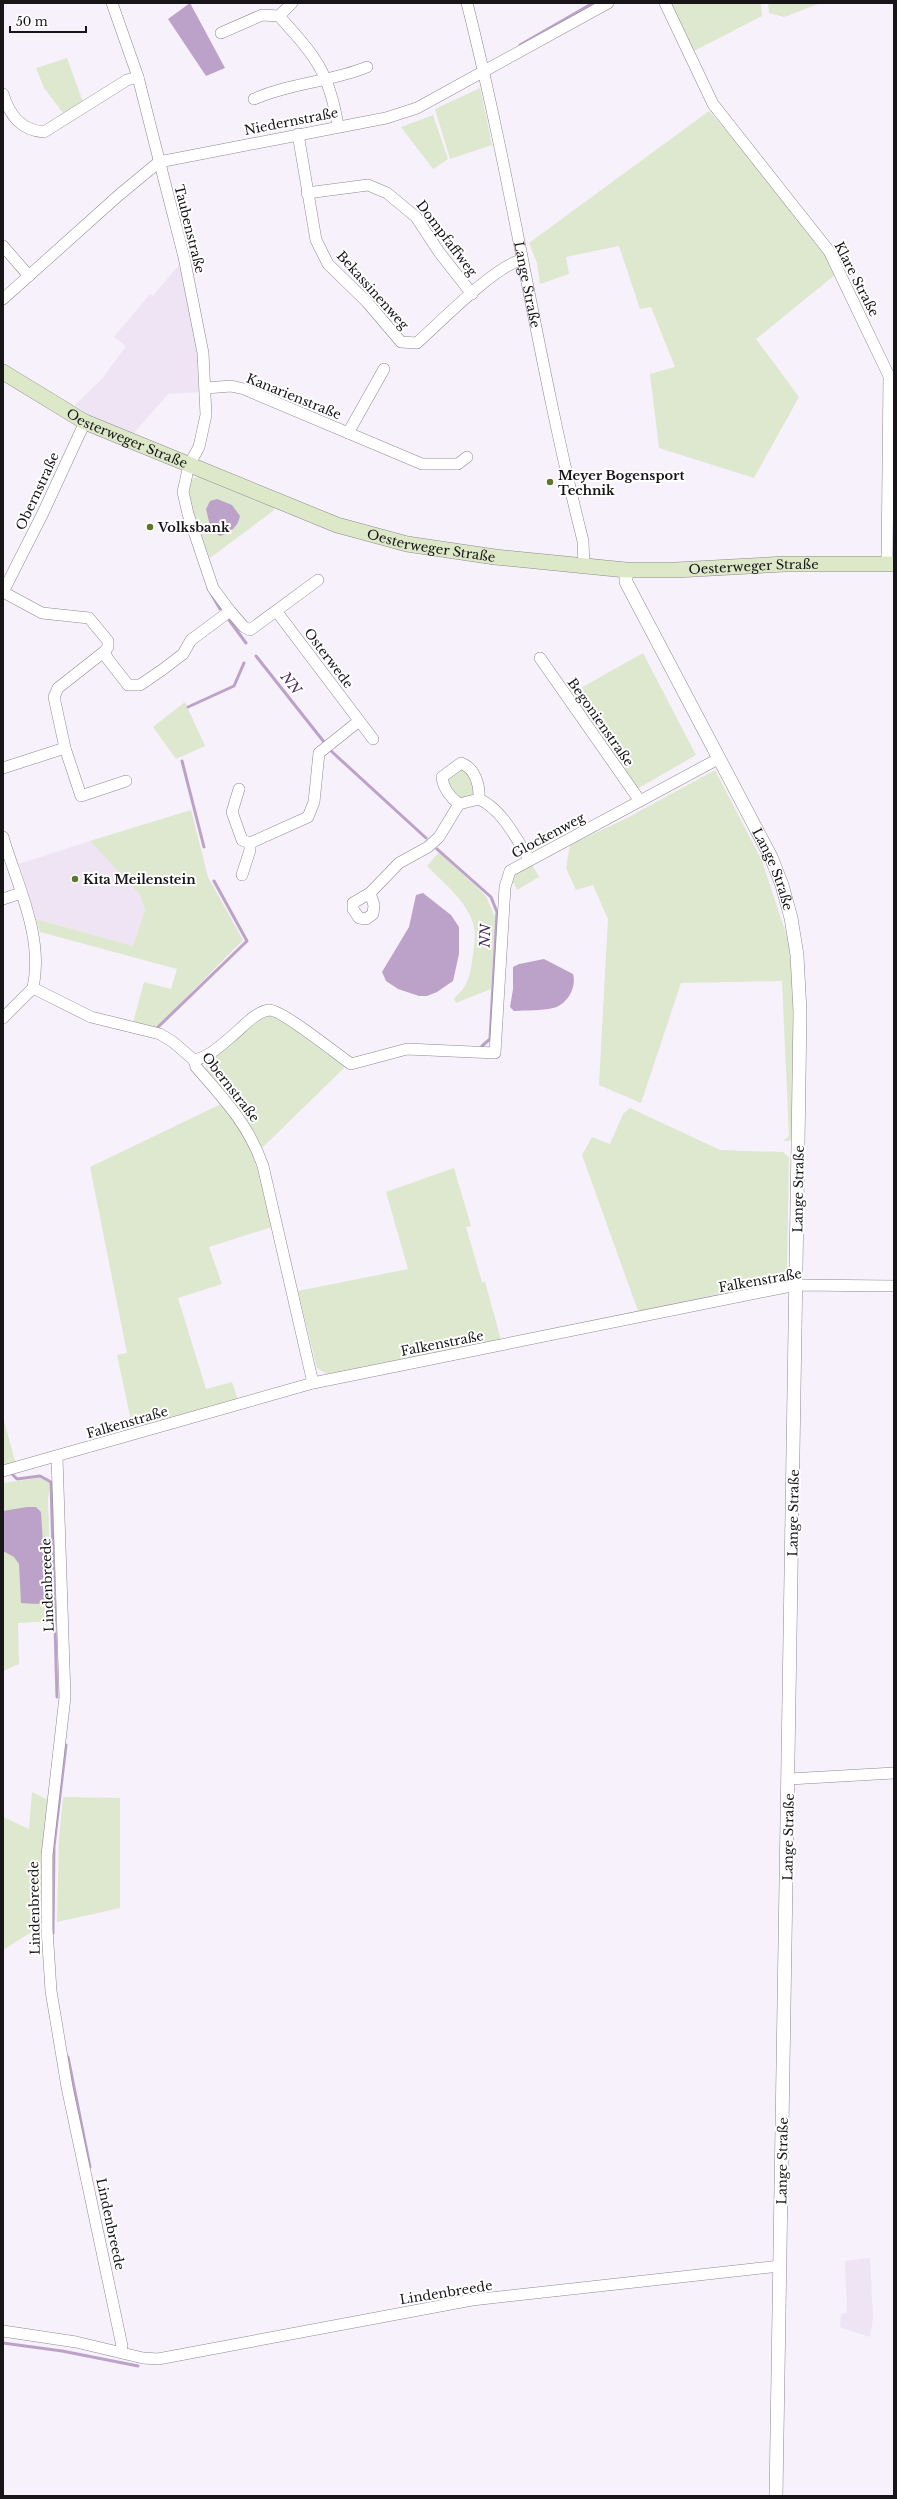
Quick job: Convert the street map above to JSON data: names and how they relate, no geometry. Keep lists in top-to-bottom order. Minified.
{"streets":{"main road":["Oesterweger Straße"],"street":["Niedernstraße","Taubenstraße","Dompfaffweg","Klare Straße","Lange Straße","Bekassinenweg","Kanarienstraße","Obernstraße","Osterwede","Begonienstraße","Glockenweg","Falkenstraße","Lindenbreede"]},"crossings":[["Niedernstraße","Taubenstraße"],["Niedernstraße","Lange Straße"],["Niedernstraße","Bekassinenweg"],["Taubenstraße","Kanarienstraße"],["Taubenstraße","Oesterweger Straße"],["Dompfaffweg","Bekassinenweg"],["Klare Straße","Oesterweger Straße"],["Lange Straße","Bekassinenweg"],["Lange Straße","Oesterweger Straße"],["Lange Straße","Glockenweg"],["Lange Straße","Falkenstraße"],["Lange Straße","Lindenbreede"],["Oesterweger Straße","Obernstraße"],["Obernstraße","Glockenweg"],["Obernstraße","Falkenstraße"],["Begonienstraße","Glockenweg"],["Falkenstraße","Lindenbreede"]],"water":["NN"],"places":["Meyer Bogensport Technik","Volksbank","Kita Meilenstein"],"scale_bar":"50 m"}
